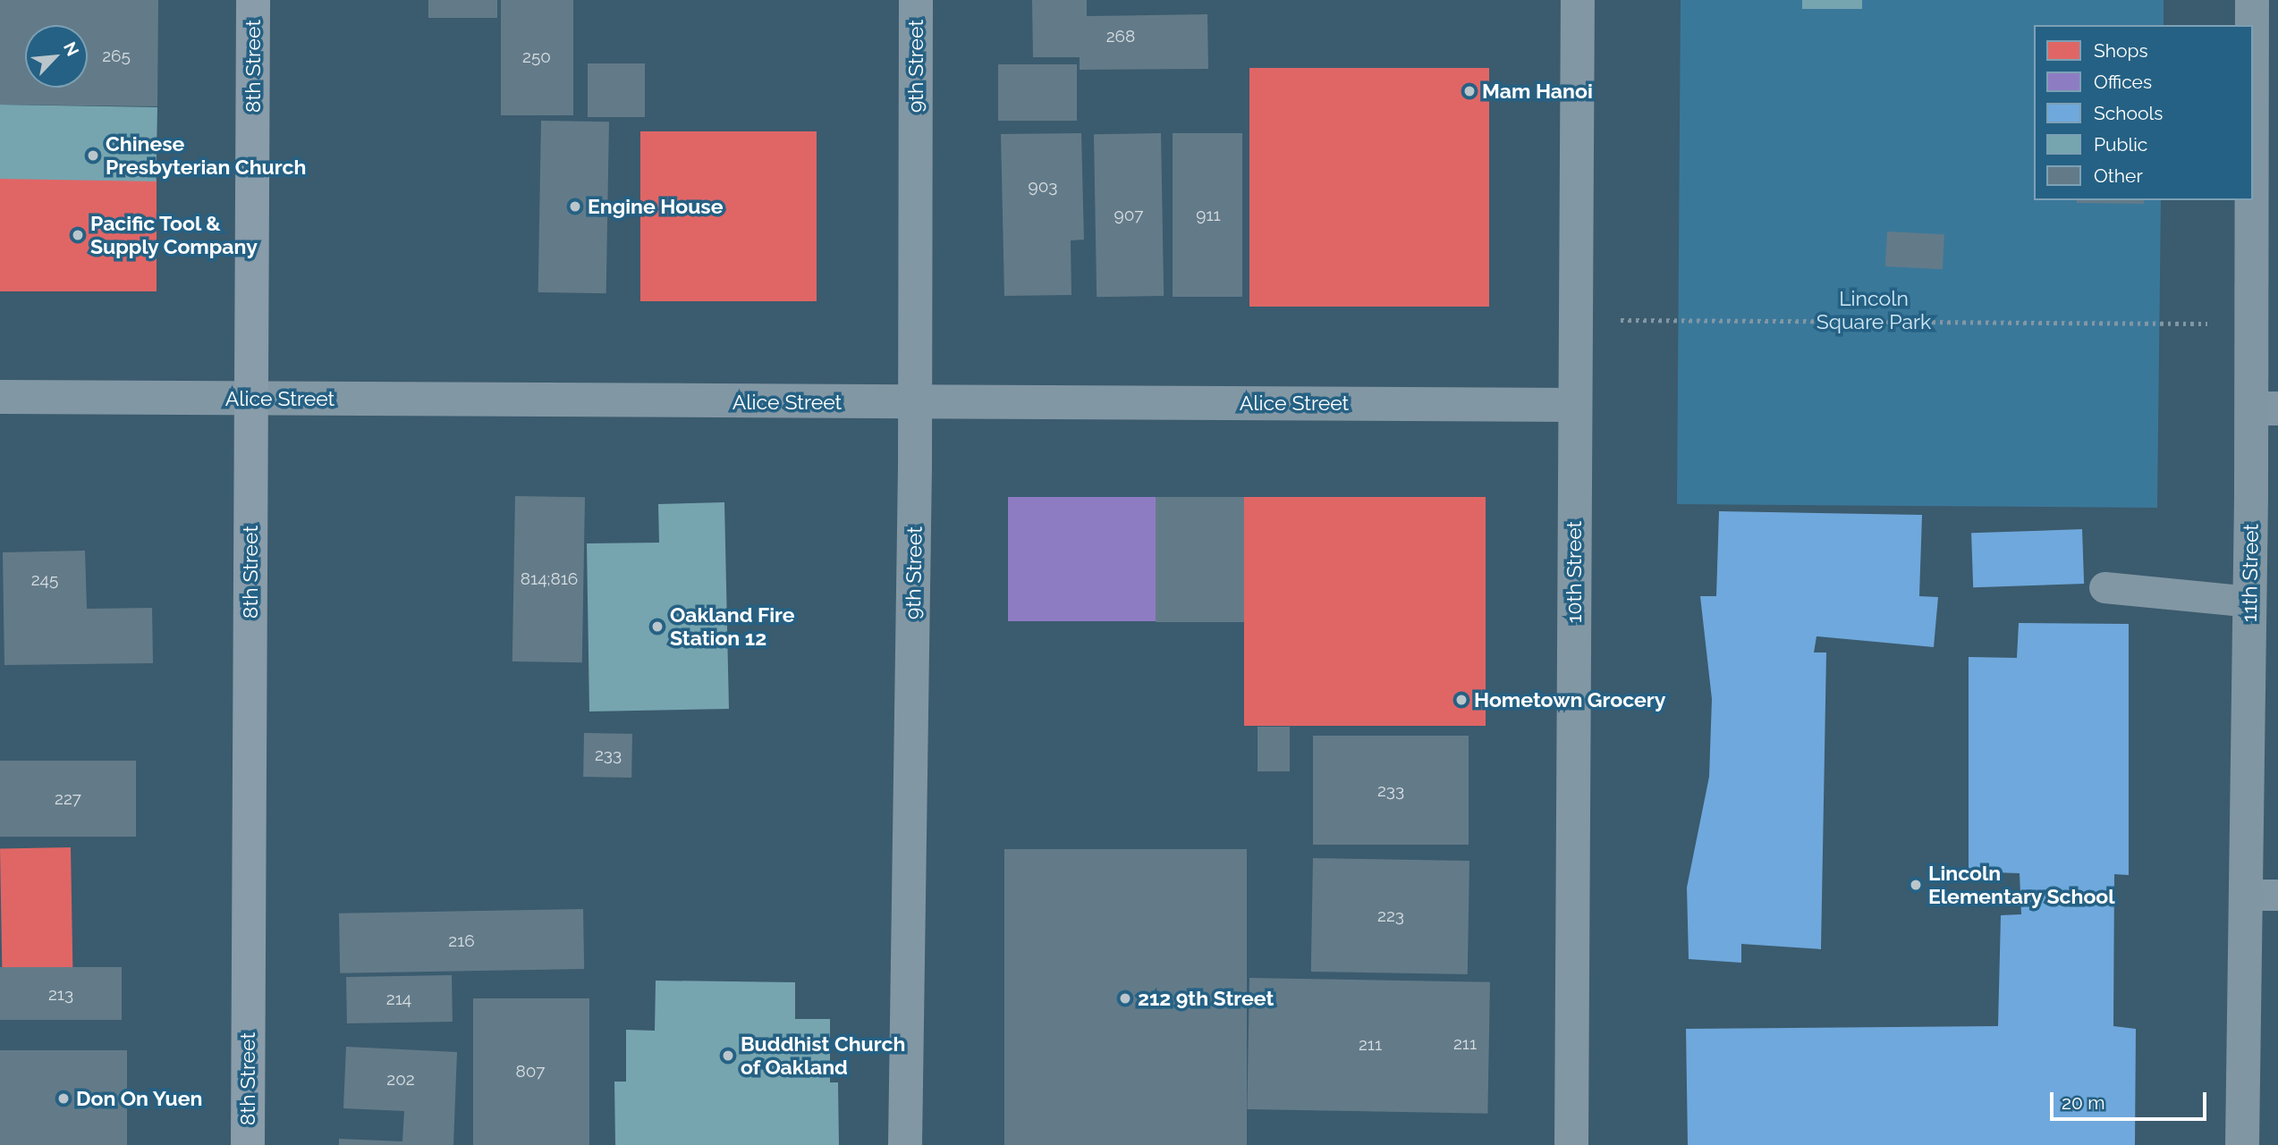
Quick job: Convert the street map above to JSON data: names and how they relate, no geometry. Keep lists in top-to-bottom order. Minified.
{"streets":{"main road":["8th Street","11th Street"],"street":["9th Street","Alice Street","10th Street"]},"crossings":[["8th Street","Alice Street"],["9th Street","Alice Street"],["Alice Street","10th Street"]],"parks":["Lincoln Square Park"],"places":["Mam Hanoi","Chinese Presbyterian Church","Engine House","Pacific Tool & Supply Company","Oakland Fire Station 12","Hometown Grocery","Lincoln Elementary School","212 9th Street","Buddhist Church of Oakland","Don On Yuen"],"house_numbers":["268","265","250","903","907","911","814;816","245","233","233","227","223","216","213","214","211","211","807","202"],"legend":["Shops","Offices","Schools","Public","Other"],"scale_bar":"20 m","north":"top right"}
